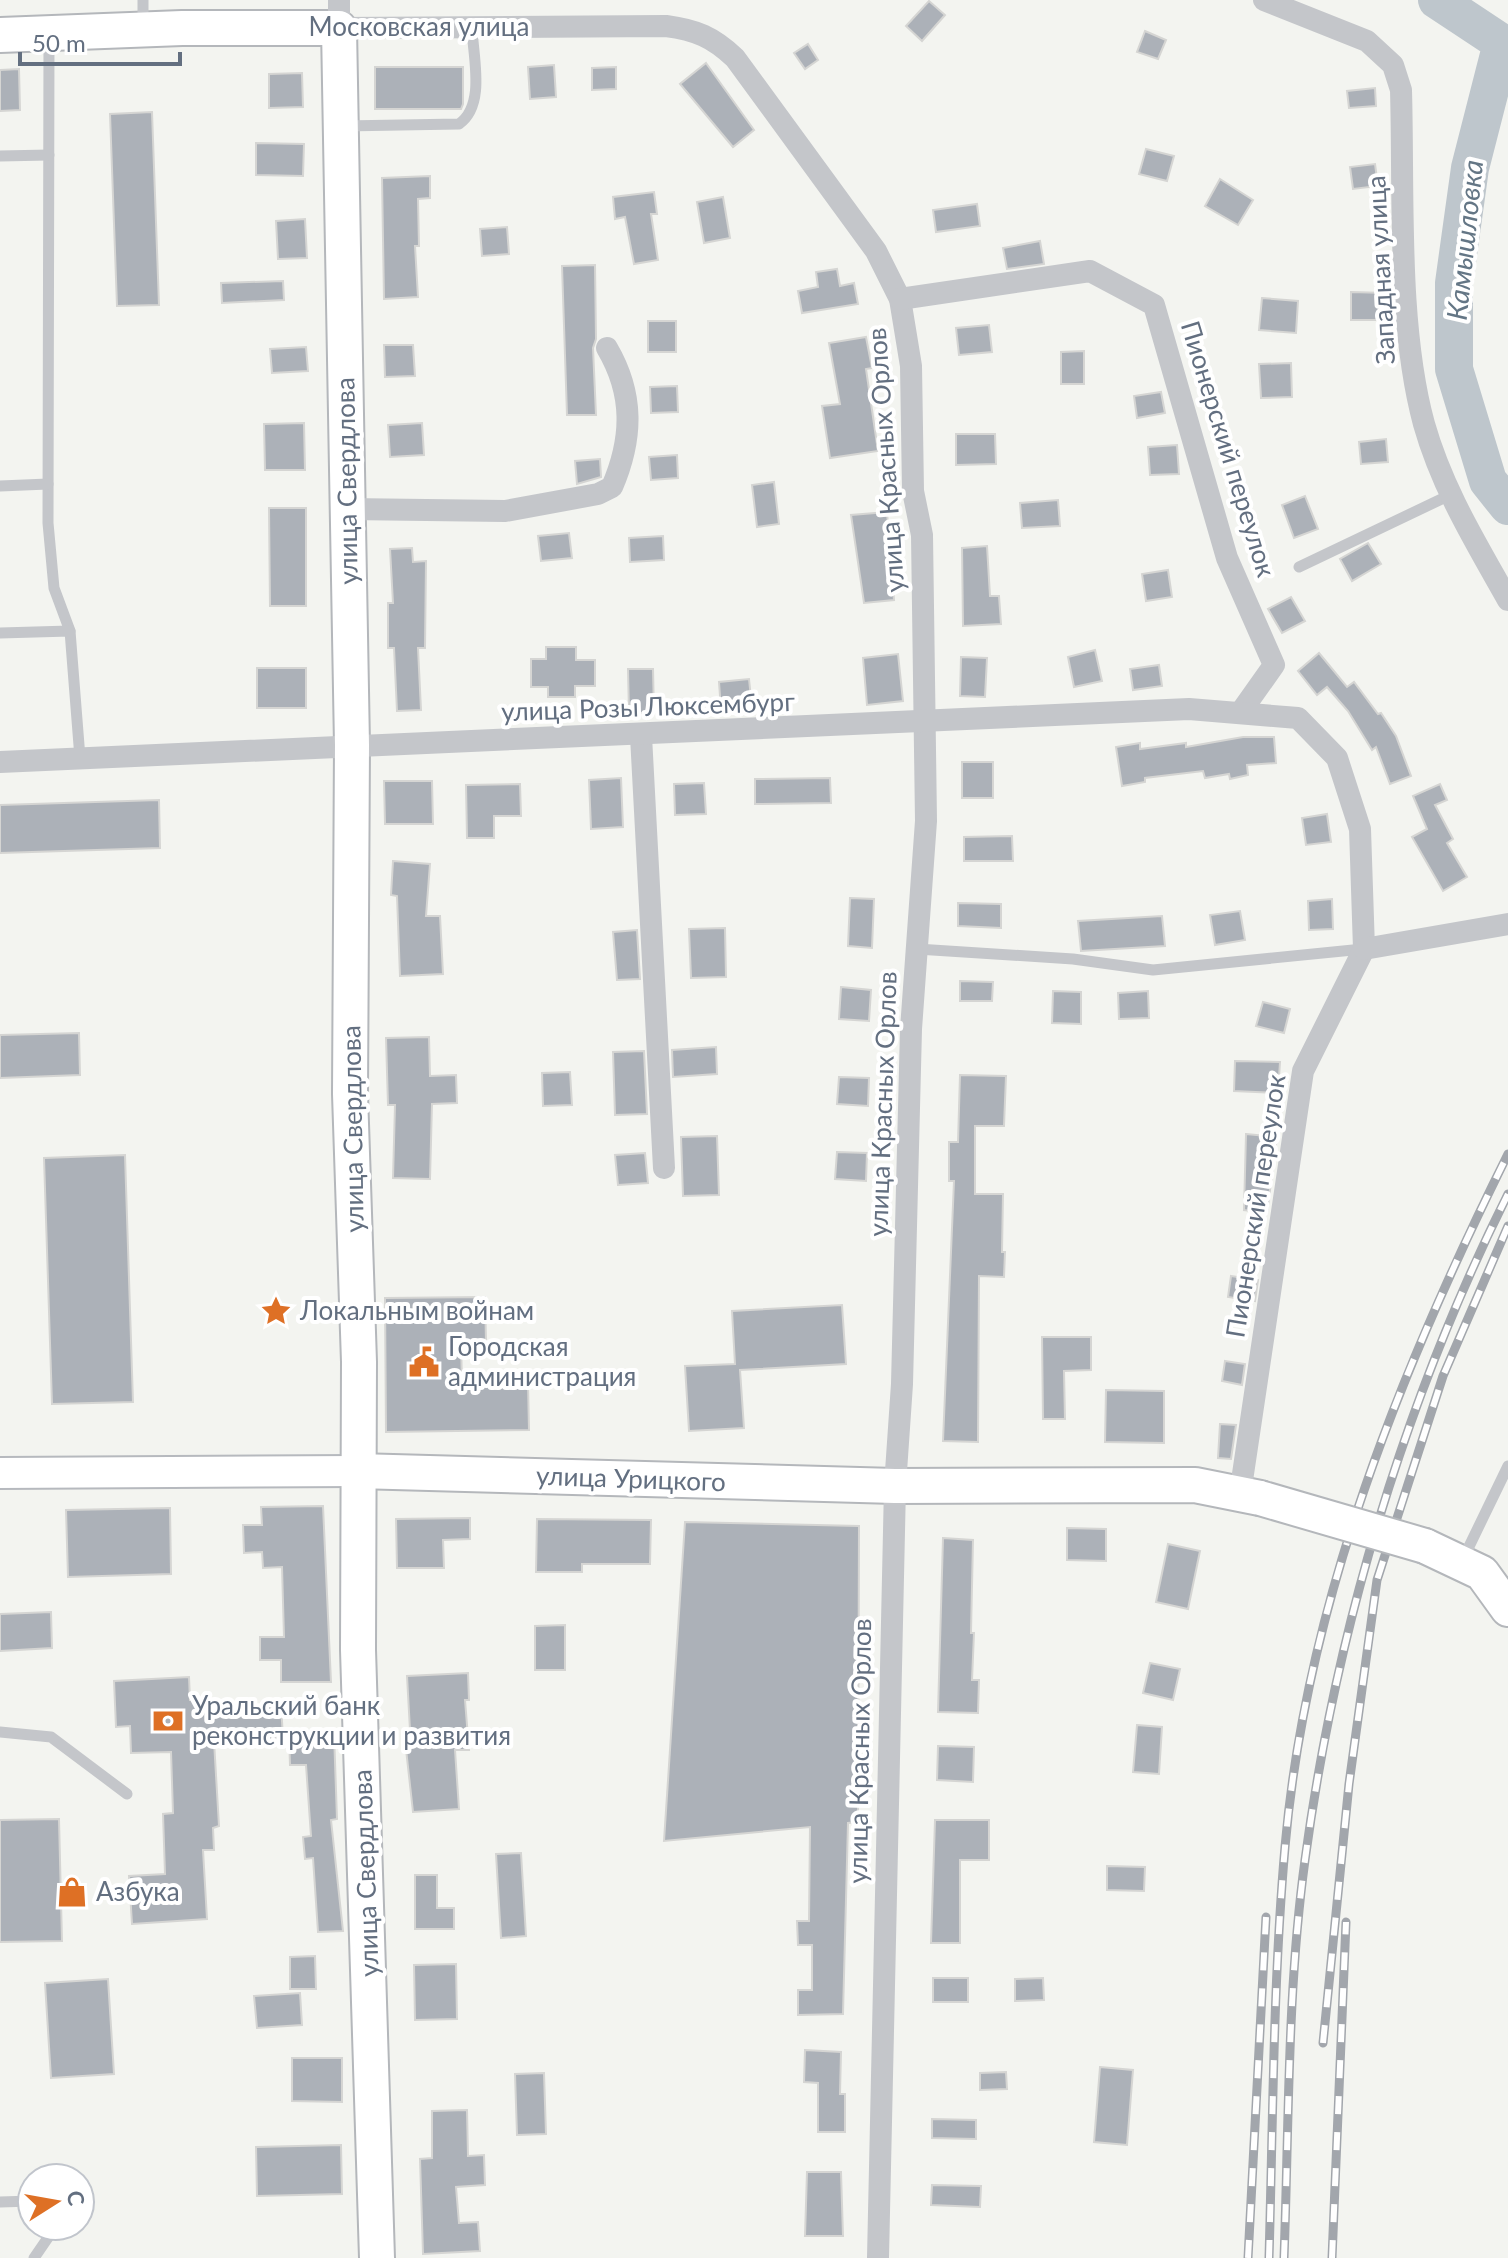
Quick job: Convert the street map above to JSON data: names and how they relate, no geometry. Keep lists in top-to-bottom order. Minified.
{"streets":{"main road":["Московская улица","улица Свердлова","улица Урицкого"],"street":["Западная улица","Пионерский переулок","улица Красных Орлов","улица Розы Люксембург"]},"crossings":[["Московская улица","улица Красных Орлов"],["Московская улица","улица Свердлова"],["Пионерский переулок","улица Красных Орлов"],["Пионерский переулок","улица Розы Люксембург"],["Пионерский переулок","улица Урицкого"],["улица Красных Орлов","улица Розы Люксембург"],["улица Красных Орлов","улица Урицкого"],["улица Свердлова","улица Розы Люксембург"],["улица Свердлова","улица Урицкого"]],"water":["Камышловка"],"places":{"place":["Локальным войнам"],"public building":["Городская администрация"],"bank":["Уральский банк реконструкции и развития"],"shop":["Азбука"]},"scale_bar":"50 m","north":"right"}
